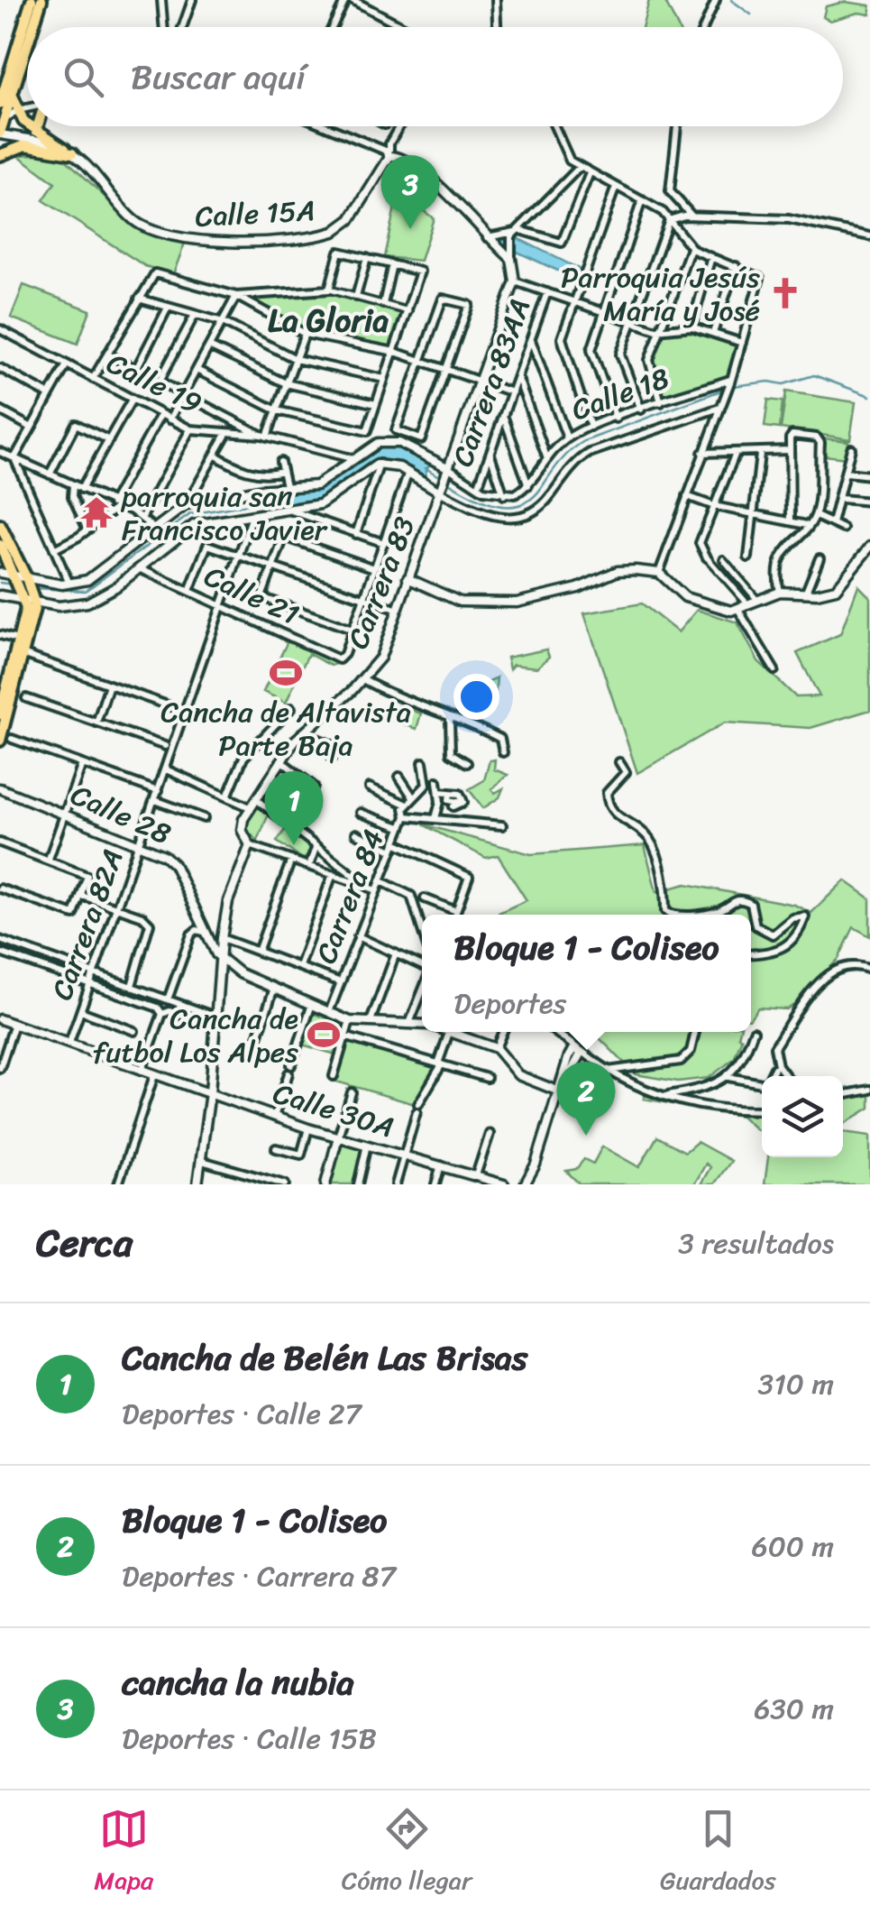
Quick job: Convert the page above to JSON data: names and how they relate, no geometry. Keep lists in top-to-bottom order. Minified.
{"streets":{"street":["Calle 15A","Carrera 83AA","Calle 19","Calle 18","Carrera 83","Calle 21","Calle 28","Carrera 84","Carrera 82A","Calle 30A"]},"crossings":[["Calle 18","Carrera 83"],["Calle 21","Carrera 82A"],["Calle 28","Carrera 82A"],["Carrera 82A","Calle 30A"]],"districts":["La Gloria"],"places":{"church":["Parroquia Jesús María y José"],"temple":["parroquia san Francisco Javier"],"sports":["Cancha de Altavista Parte Baja","Cancha de futbol Los Alpes"]},"page":{"search":"Buscar aquí","pins":["3","1","2"],"popup":["Bloque 1 - Coliseo","Deportes"],"heading":["Cerca","3 resultados"],"list":[{"mark":"1","name":"Cancha de Belén Las Brisas","note":"Deportes · Calle 27","value":"310 m"},{"mark":"2","name":"Bloque 1 - Coliseo","note":"Deportes · Carrera 87","value":"600 m"},{"mark":"3","name":"cancha la nubia","note":"Deportes · Calle 15B","value":"630 m"}],"nav":["Mapa","Cómo llegar","Guardados"]}}
